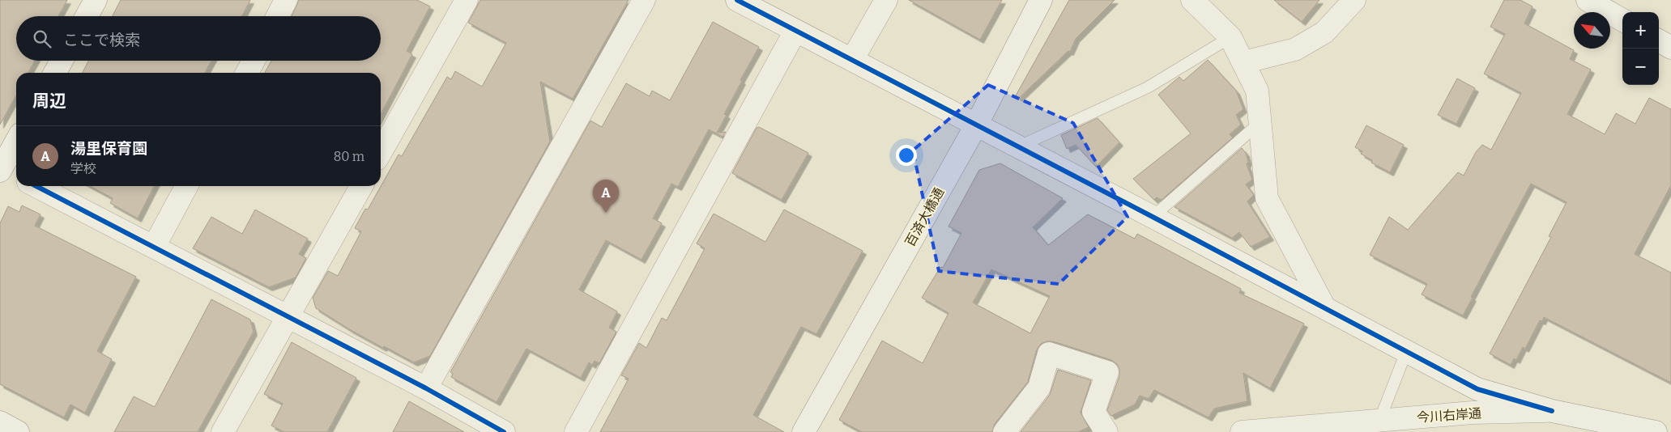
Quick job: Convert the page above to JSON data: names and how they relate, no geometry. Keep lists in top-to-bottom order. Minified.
{"streets":{"street":["百済大橋通","今川右岸通"]},"north":"top left","page":{"map_buttons":["+","−"],"search":"ここで検索","heading":"周辺","list":[{"mark":"A","name":"湯里保育園","note":"学校","value":"80 m"}],"pins":"A"}}
